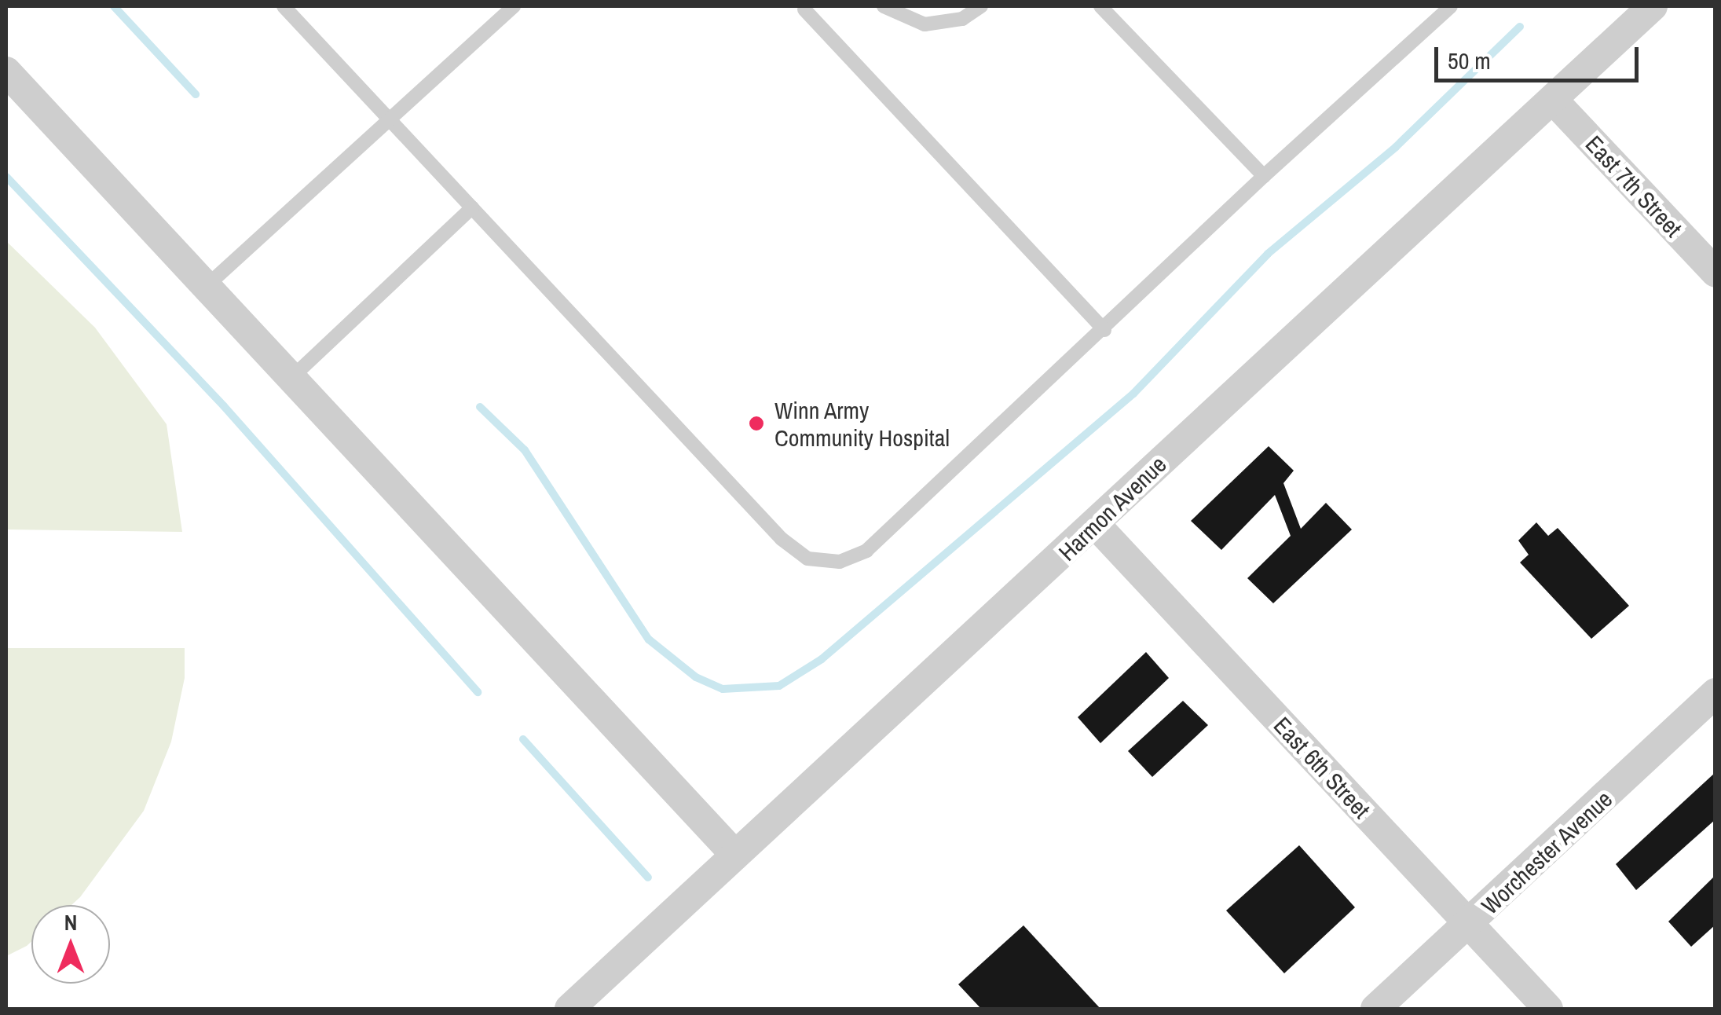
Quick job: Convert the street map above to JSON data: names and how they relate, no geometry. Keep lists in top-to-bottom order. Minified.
{"streets":{"street":["East 7th Street","Harmon Avenue","East 6th Street","Worchester Avenue"]},"crossings":[["East 7th Street","Harmon Avenue"],["Harmon Avenue","East 6th Street"],["East 6th Street","Worchester Avenue"]],"places":["Winn Army Community Hospital"],"scale_bar":"50 m","north":"top"}
